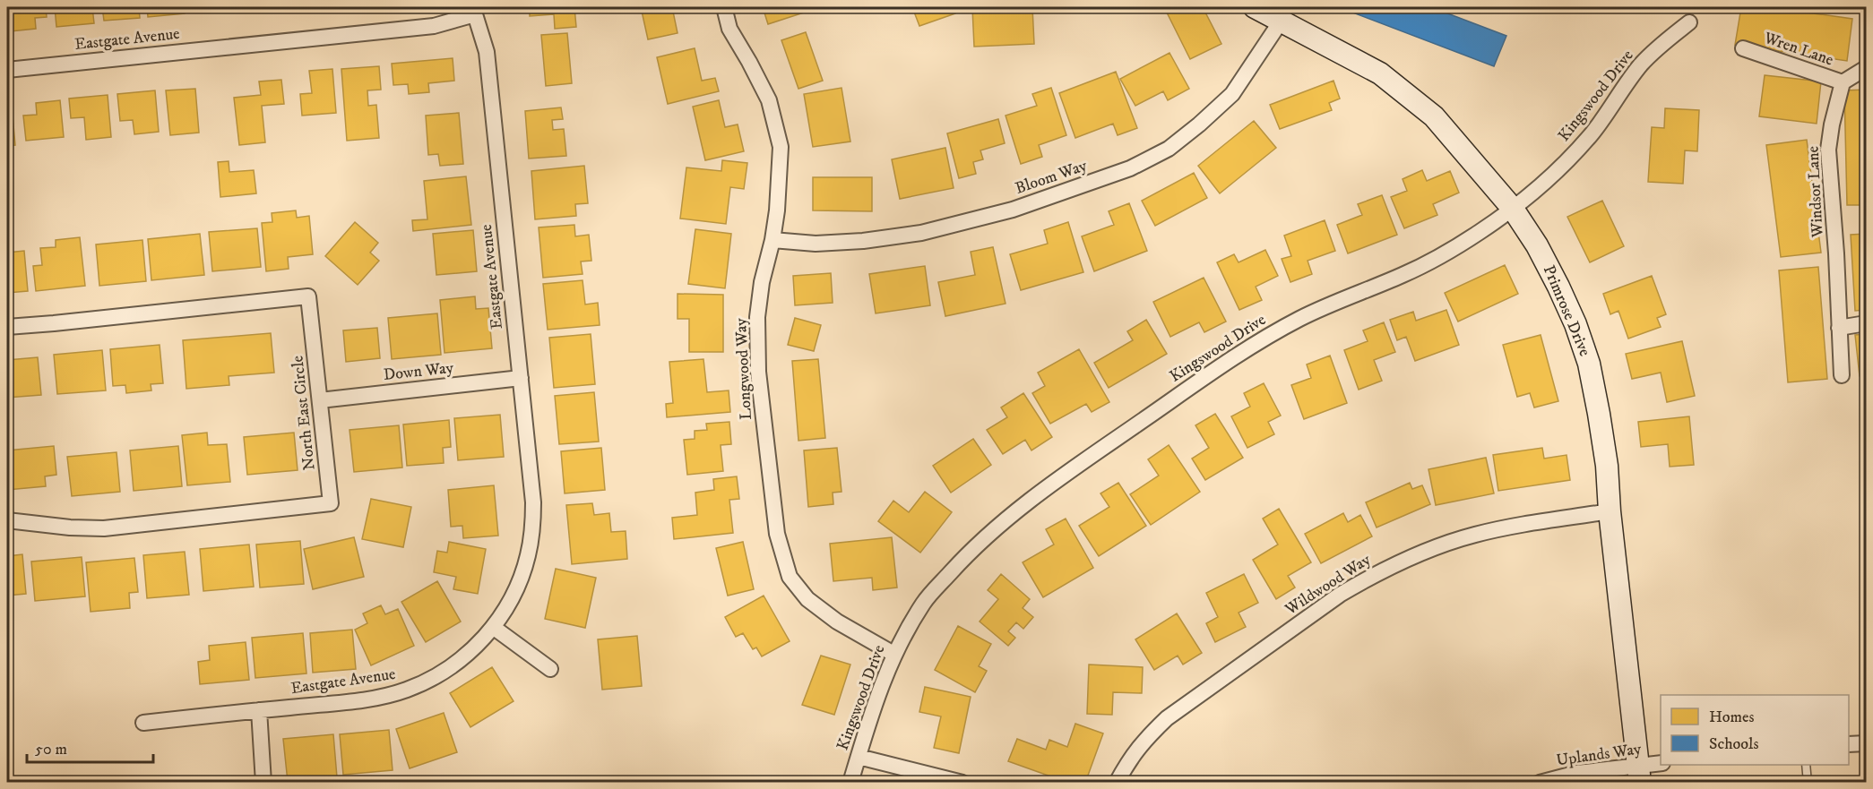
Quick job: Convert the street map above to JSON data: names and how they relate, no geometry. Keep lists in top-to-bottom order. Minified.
{"streets":{"street":["Eastgate Avenue","Wren Lane","Kingswood Drive","Bloom Way","Windsor Lane","Primrose Drive","Longwood Way","Down Way","North East Circle","Wildwood Way","Uplands Way"]},"crossings":[["Eastgate Avenue","Down Way"],["Wren Lane","Windsor Lane"],["Kingswood Drive","Primrose Drive"],["Kingswood Drive","Longwood Way"],["Bloom Way","Primrose Drive"],["Bloom Way","Longwood Way"],["Primrose Drive","Wildwood Way"],["Primrose Drive","Uplands Way"],["Down Way","North East Circle"]],"legend":["Homes","Schools"],"scale_bar":"50 m"}
